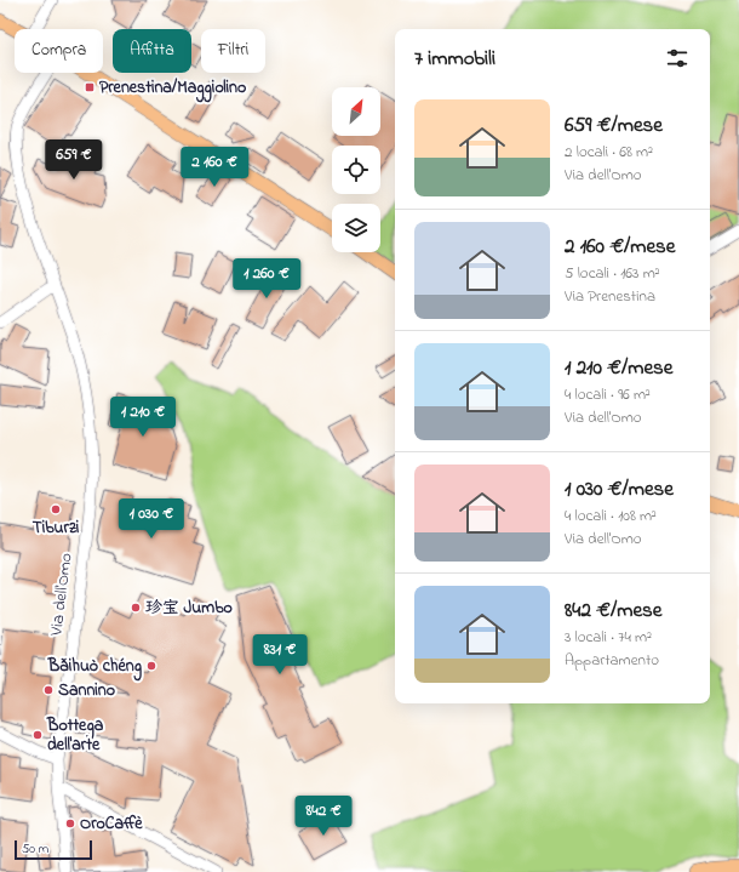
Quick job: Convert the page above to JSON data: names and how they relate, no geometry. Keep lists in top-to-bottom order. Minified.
{"streets":{"street":["Via dell'Omo"]},"places":{"transit":["Prenestina/Maggiolino"],"other":["Tiburzi","珍宝 Jumbo","Bǎihuò chéng","Sannino","Bottega dell'arte","OroCaffè"]},"scale_bar":"50 m","north":"top right","page":{"chip":["Compra","Affitta","Filtri"],"heading":"7 immobili","list":[{"name":"659 €/mese","note":"2 locali · 68 m² · Via dell'Omo"},{"name":"2 160 €/mese","note":"5 locali · 163 m² · Via Prenestina"},{"name":"1 210 €/mese","note":"4 locali · 96 m² · Via dell'Omo"},{"name":"1 030 €/mese","note":"4 locali · 108 m² · Via dell'Omo"},{"name":"842 €/mese","note":"3 locali · 74 m² · Appartamento"}],"price":["659 €","2 160 €","1 260 €","1 210 €","1 030 €","831 €","842 €"],"scale":"50 m"}}
